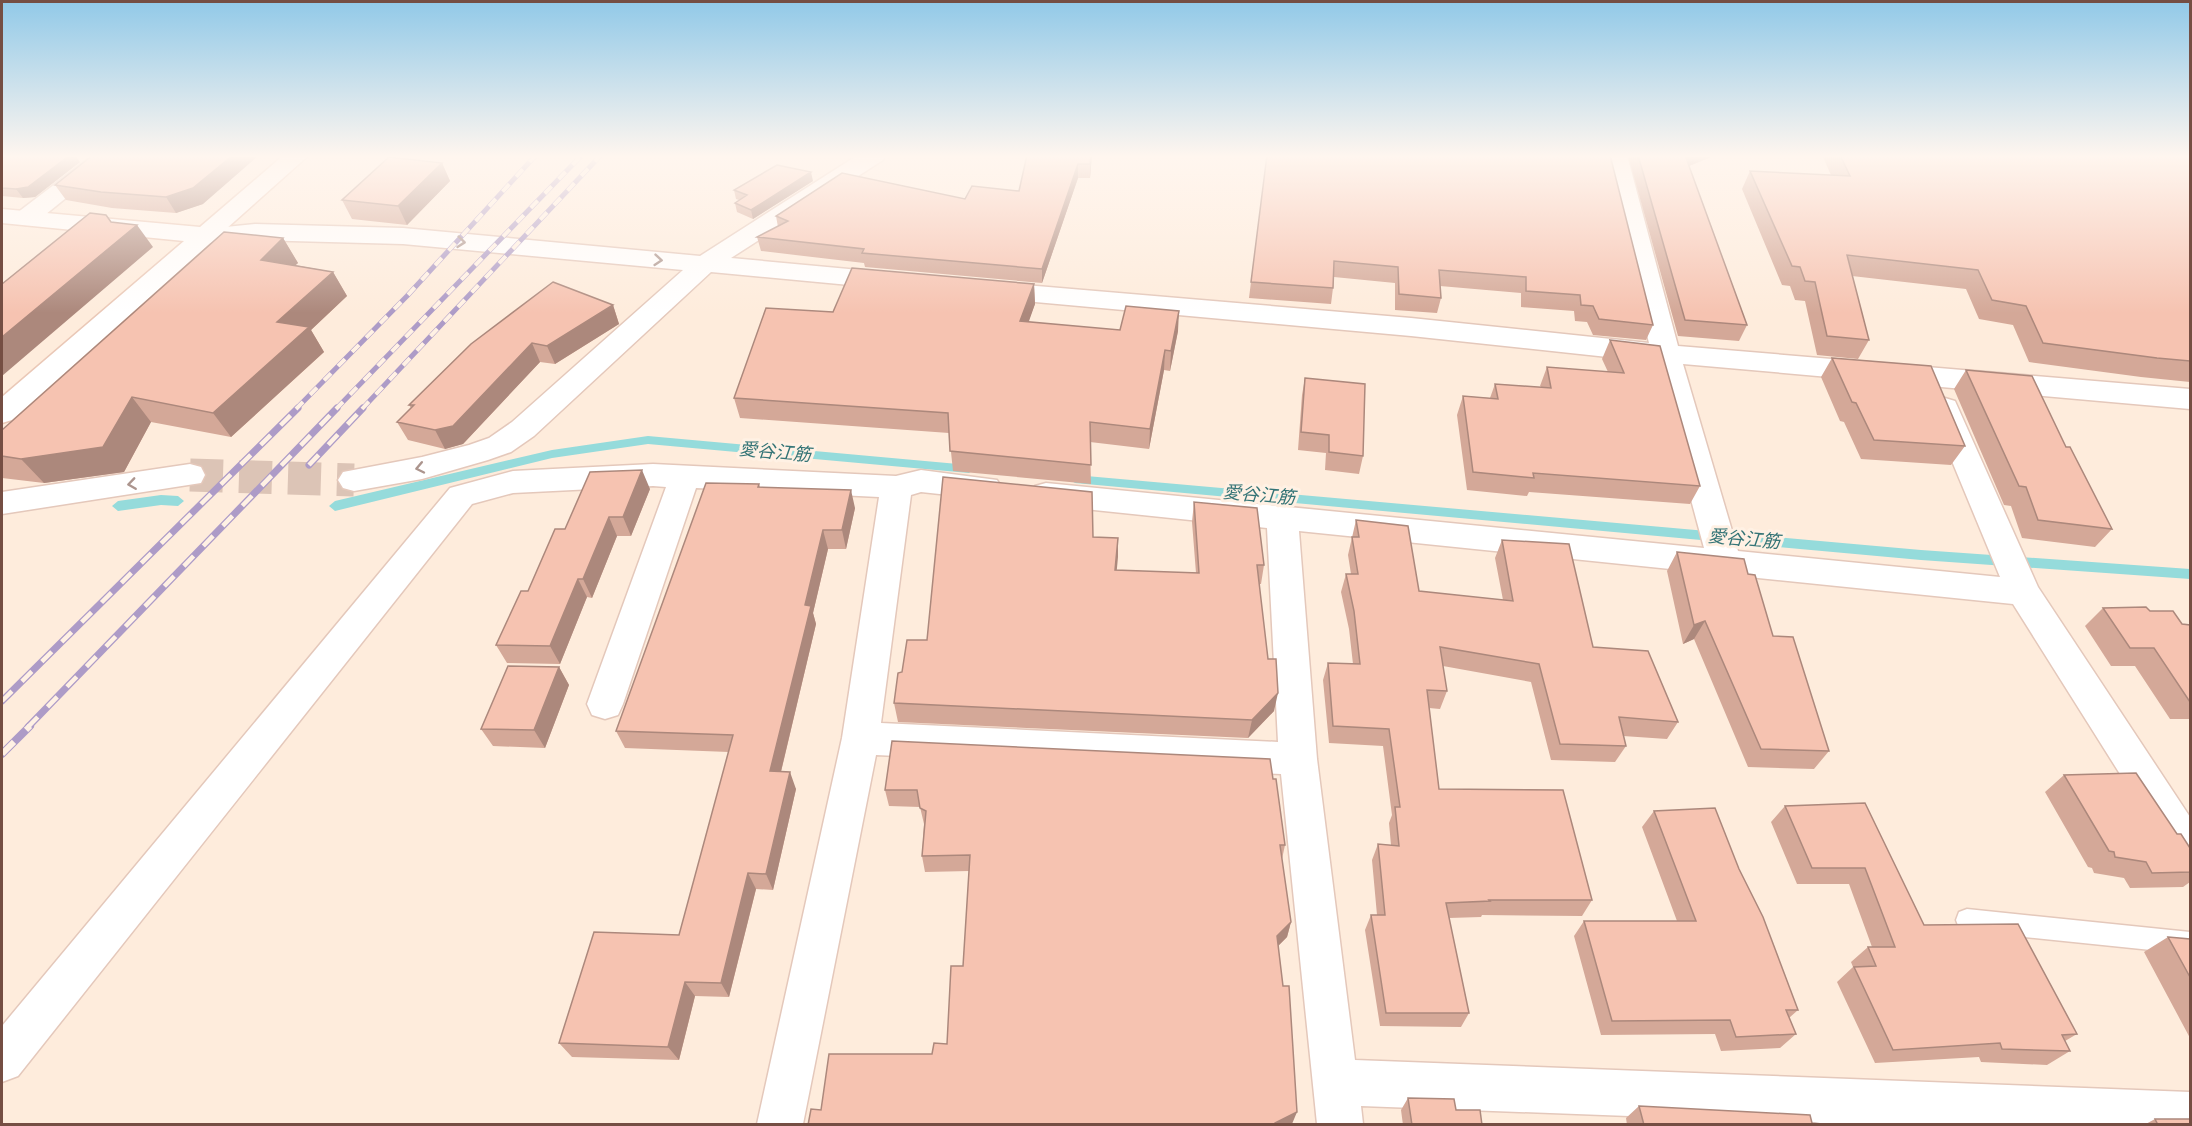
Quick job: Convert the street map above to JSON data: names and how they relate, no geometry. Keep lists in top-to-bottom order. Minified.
{"water":["愛谷江筋"]}
